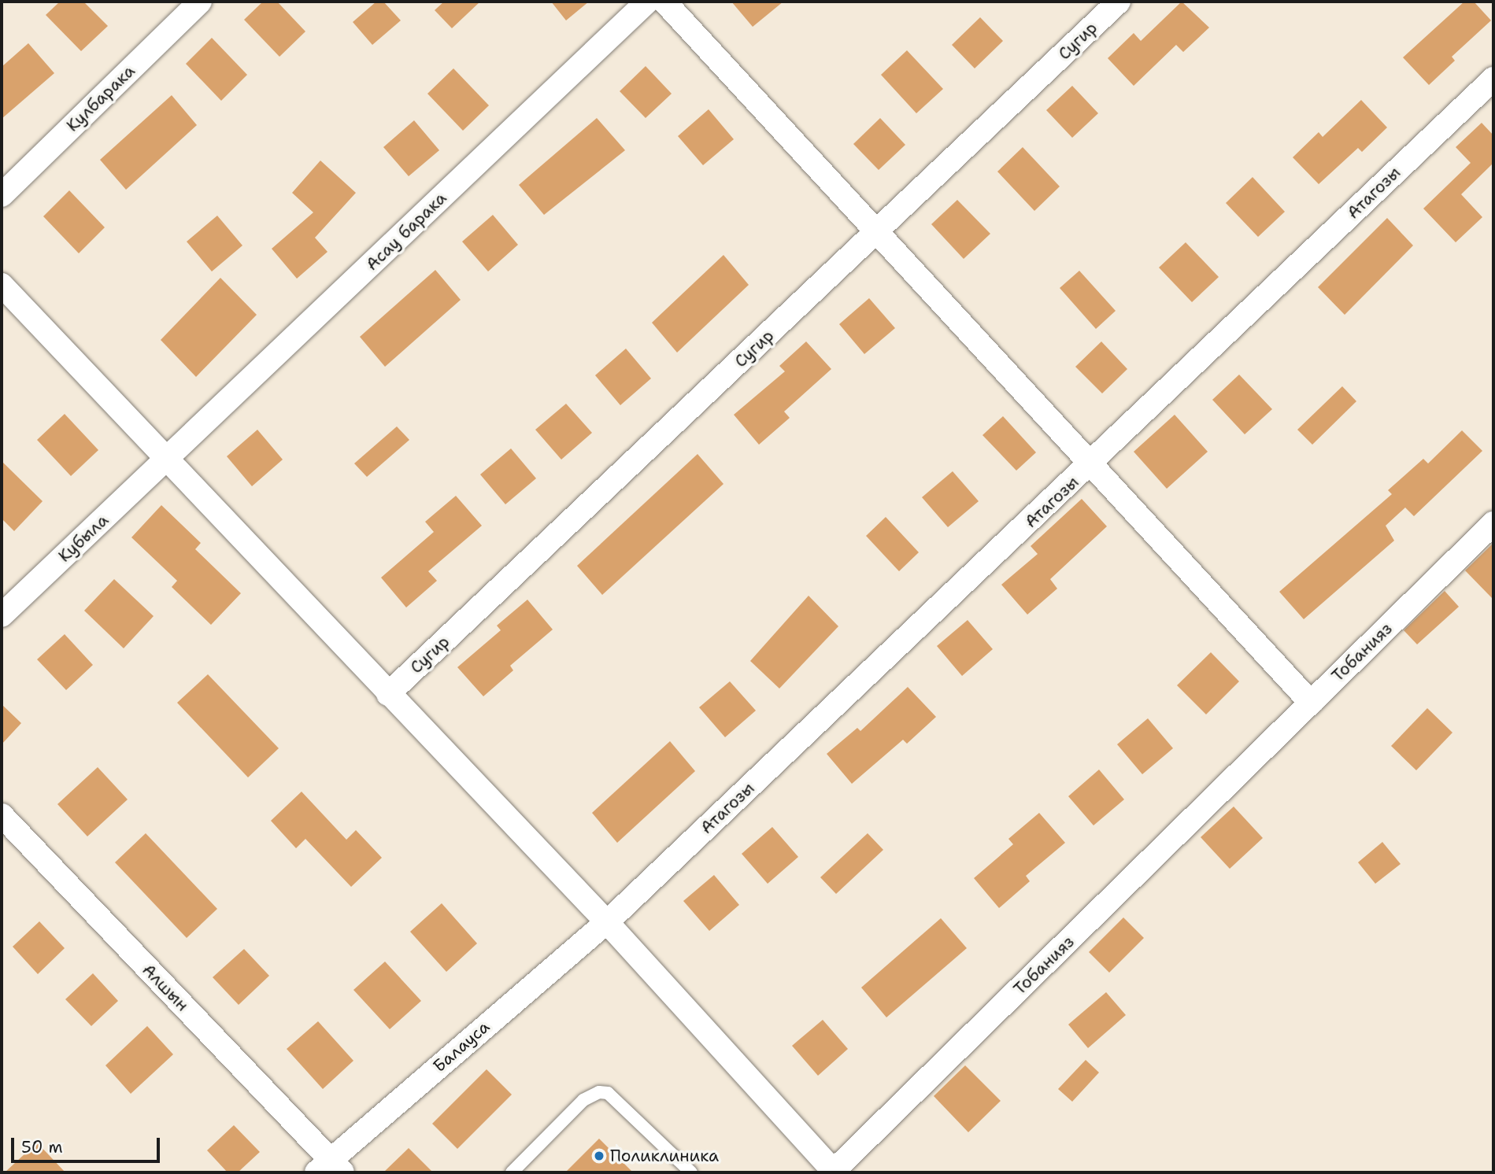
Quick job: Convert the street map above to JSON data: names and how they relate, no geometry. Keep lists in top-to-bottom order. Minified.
{"streets":{"street":["Сугир","Кулбарака","Атагозы","Асау барака","Кубыла","Тобанияз","Алшын","Балауса"]},"crossings":[["Атагозы","Тобанияз"],["Атагозы","Балауса"],["Асау барака","Кубыла"],["Тобанияз","Балауса"],["Алшын","Балауса"]],"places":["Поликлиника"],"scale_bar":"50 m"}
